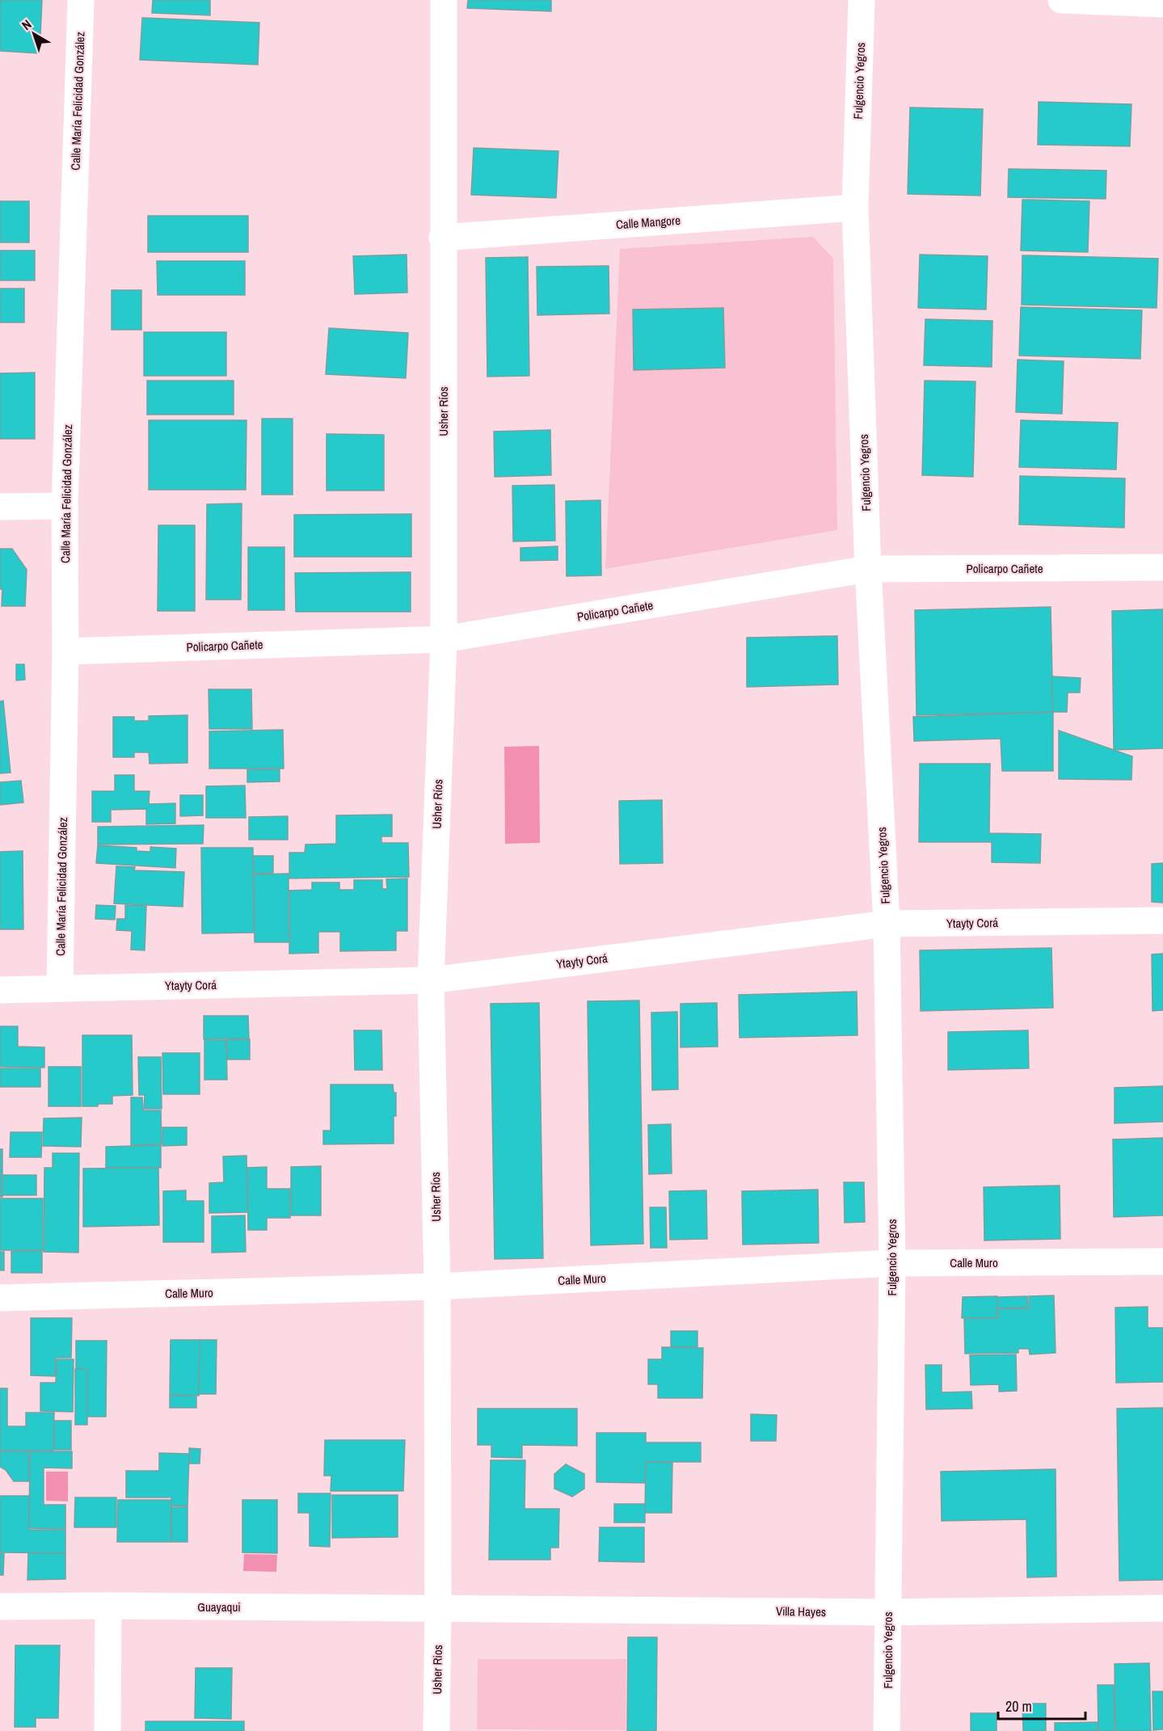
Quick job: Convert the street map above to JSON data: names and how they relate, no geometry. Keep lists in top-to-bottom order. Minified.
{"streets":{"street":["Fulgencio Yegros","Calle María Felicidad González","Calle Mangore","Usher Ríos","Policarpo Cañete","Ytayty Corá","Calle Muro","Guayaqui","Villa Hayes","Usher Rios"]},"crossings":[["Fulgencio Yegros","Calle Mangore"],["Fulgencio Yegros","Policarpo Cañete"],["Fulgencio Yegros","Ytayty Corá"],["Fulgencio Yegros","Calle Muro"],["Fulgencio Yegros","Villa Hayes"],["Calle María Felicidad González","Policarpo Cañete"],["Calle María Felicidad González","Ytayty Corá"],["Calle Mangore","Usher Ríos"],["Usher Ríos","Policarpo Cañete"],["Usher Ríos","Ytayty Corá"],["Usher Ríos","Calle Muro"],["Usher Ríos","Guayaqui"],["Usher Ríos","Villa Hayes"],["Usher Ríos","Usher Rios"],["Guayaqui","Villa Hayes"],["Guayaqui","Usher Rios"],["Villa Hayes","Usher Rios"]],"scale_bar":"20 m","north":"top left"}
